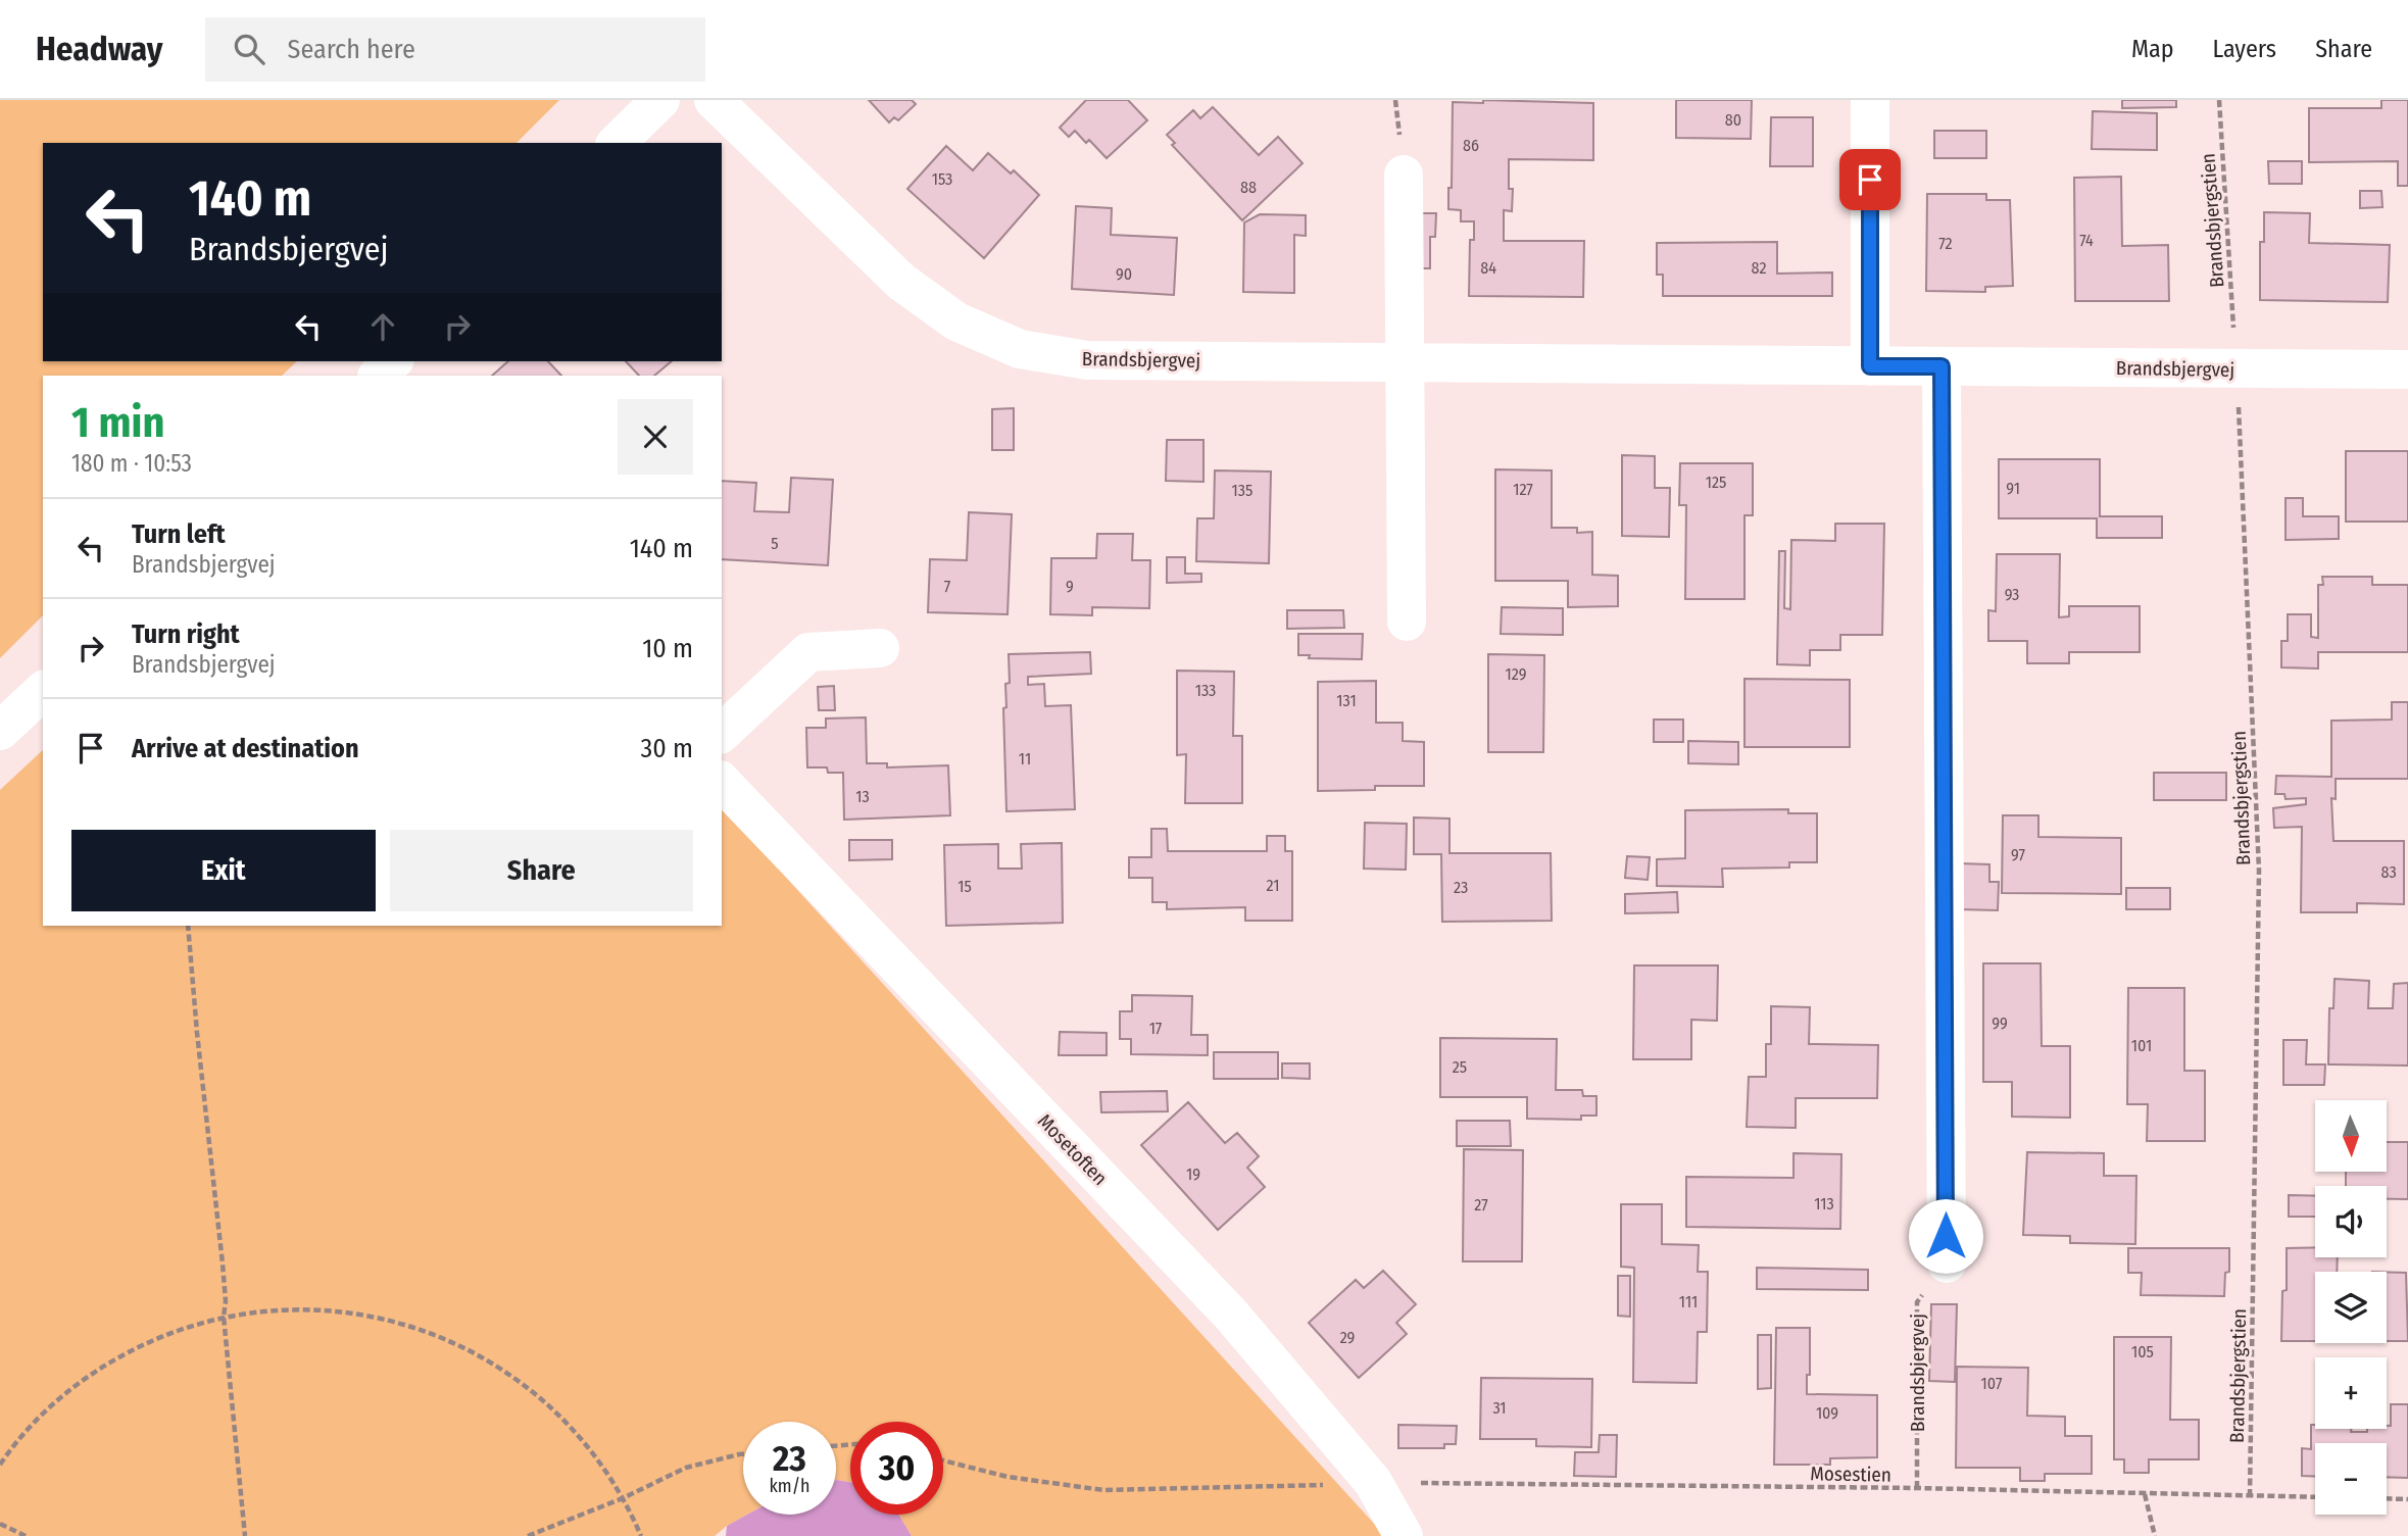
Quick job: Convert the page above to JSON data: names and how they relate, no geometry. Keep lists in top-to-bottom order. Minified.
{"streets":{"street":["Brandsbjergvej","Mosetoften"],"path":["Brandsbjergstien","Mosestien"]},"crossings":[["Brandsbjergstien","Brandsbjergvej"],["Brandsbjergstien","Mosestien"],["Brandsbjergvej","Mosestien"],["Mosetoften","Mosestien"]],"house_numbers":["80","86","153","88","74","72","84","82","90","125","91","127","135","5","7","9","93","129","133","131","11","13","97","83","21","15","23","99","17","101","25","19","113","27","111","29","105","107","31","109"],"north":"bottom","page":{"header":"Headway","search":"Search here","nav":["Map","Layers","Share"],"turn":["140 m","Brandsbjergvej"],"heading":["1 min","180 m · 10:53"],"list":[{"name":"Turn left","note":"Brandsbjergvej","value":"140 m"},{"name":"Turn right","note":"Brandsbjergvej","value":"10 m"},{"name":"Arrive at destination","value":"30 m"}],"buttons":["Exit","Share"],"map_buttons":["+","−"],"speed":"23 km/h","limit":"30"}}
